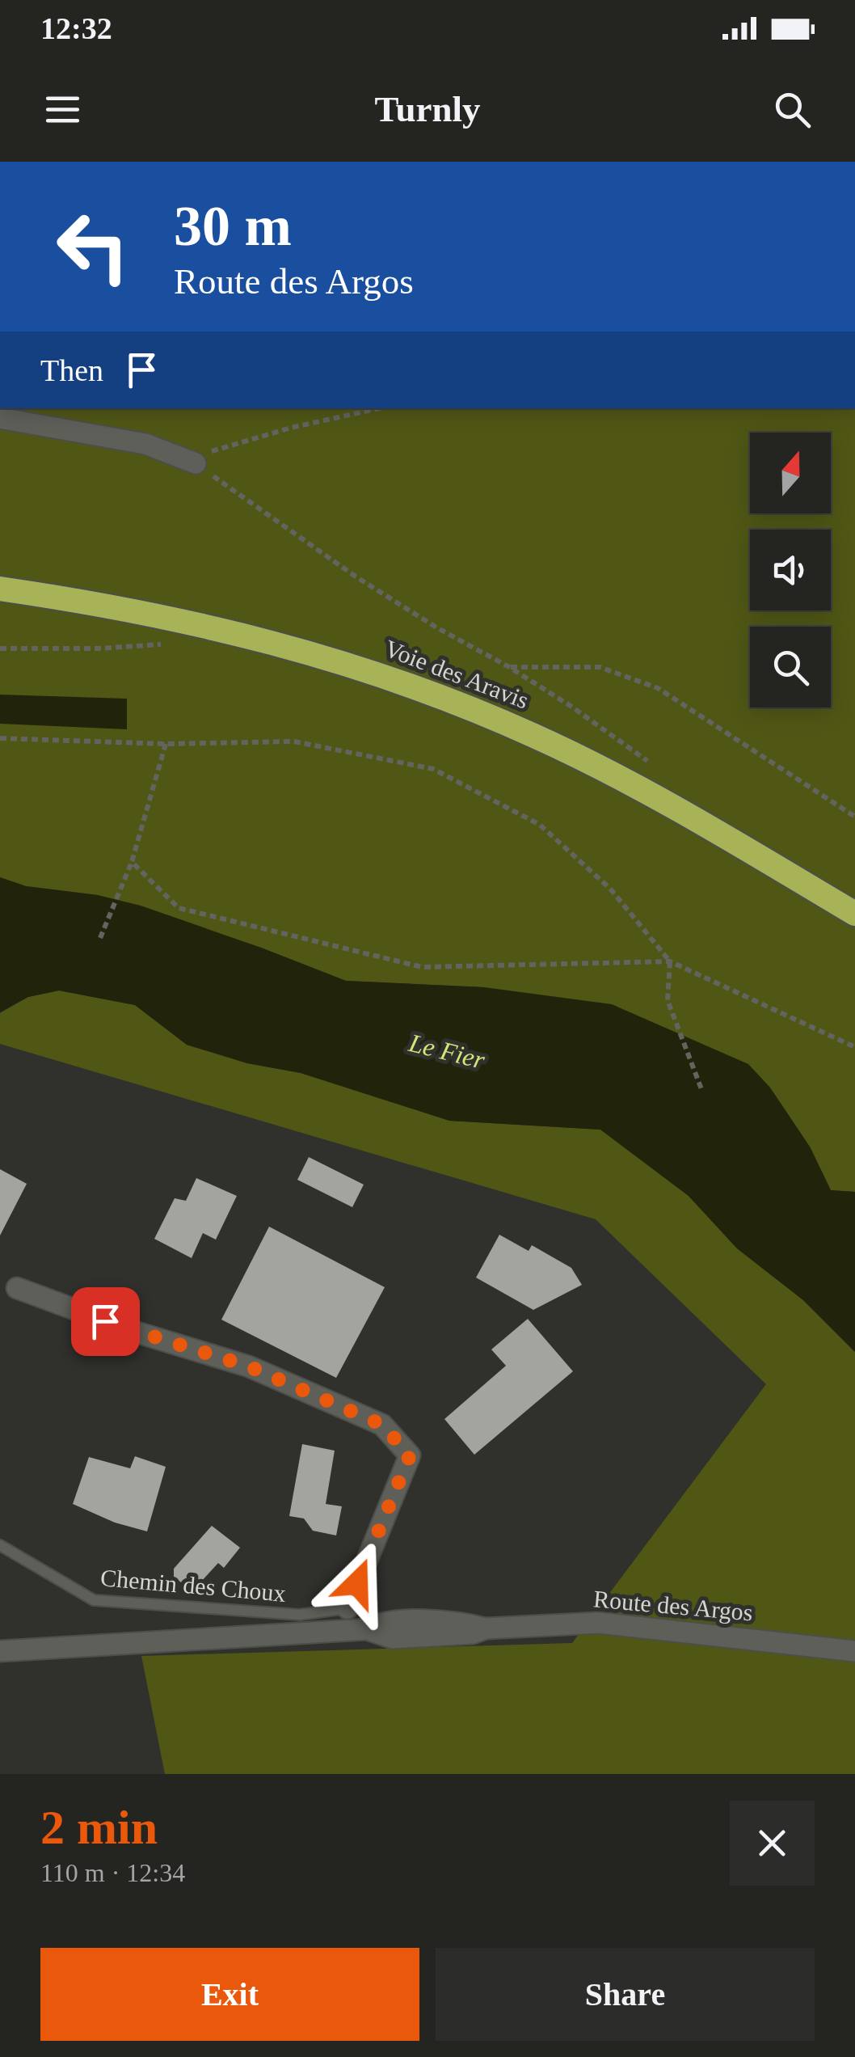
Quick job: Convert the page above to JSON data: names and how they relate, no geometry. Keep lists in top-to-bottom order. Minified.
{"streets":{"highway":["Voie des Aravis"],"street":["Route des Argos"],"lane":["Chemin des Choux"]},"water":["Le Fier"],"north":"top","page":{"status":"12:32","header":"Turnly","turn":["30 m","Route des Argos"],"then":"Then","heading":["2 min","110 m · 12:34"],"buttons":["Exit","Share"]}}
